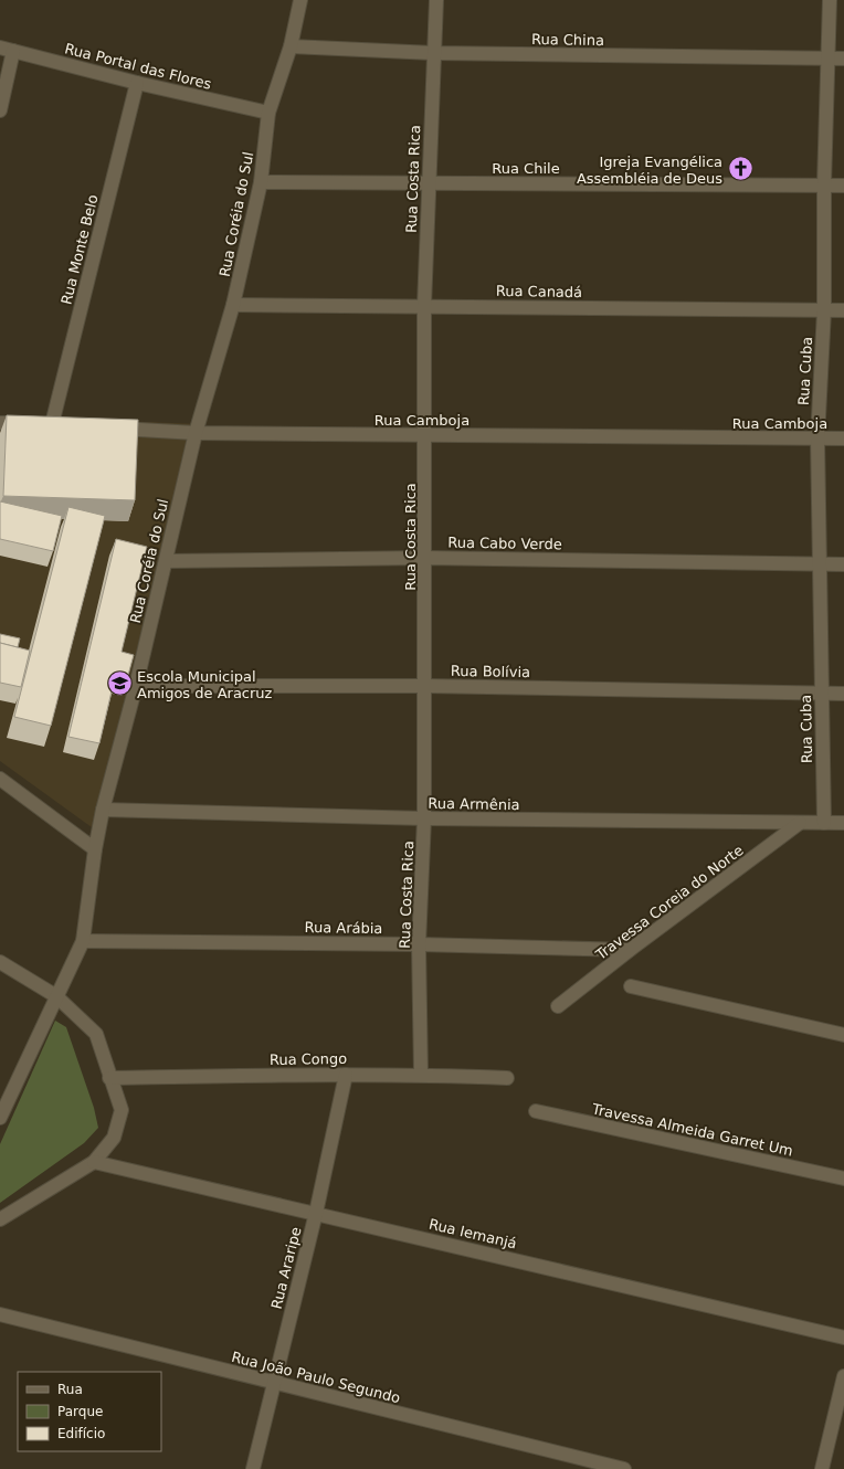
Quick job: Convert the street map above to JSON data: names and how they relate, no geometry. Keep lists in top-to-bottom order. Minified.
{"streets":{"street":["Rua China","Rua Portal das Flores","Rua Chile","Rua Costa Rica","Rua Coréia do Sul","Rua Monte Belo","Rua Canadá","Rua Cuba","Rua Camboja","Rua Cabo Verde","Rua Bolívia","Rua Armênia","Travessa Coreia do Norte","Rua Arábia","Rua Congo","Travessa Almeida Garret Um","Rua Iemanjá","Rua Araripe","Rua João Paulo Segundo"]},"crossings":[["Rua China","Rua Costa Rica"],["Rua China","Rua Coréia do Sul"],["Rua China","Rua Cuba"],["Rua Portal das Flores","Rua Coréia do Sul"],["Rua Portal das Flores","Rua Monte Belo"],["Rua Chile","Rua Costa Rica"],["Rua Chile","Rua Coréia do Sul"],["Rua Chile","Rua Cuba"],["Rua Costa Rica","Rua Canadá"],["Rua Costa Rica","Rua Camboja"],["Rua Costa Rica","Rua Cabo Verde"],["Rua Costa Rica","Rua Bolívia"],["Rua Costa Rica","Rua Armênia"],["Rua Costa Rica","Rua Arábia"],["Rua Costa Rica","Rua Congo"],["Rua Coréia do Sul","Rua Canadá"],["Rua Coréia do Sul","Rua Camboja"],["Rua Coréia do Sul","Rua Cabo Verde"],["Rua Coréia do Sul","Rua Bolívia"],["Rua Coréia do Sul","Rua Armênia"],["Rua Coréia do Sul","Rua Arábia"],["Rua Canadá","Rua Cuba"],["Rua Cuba","Rua Camboja"],["Rua Cuba","Rua Cabo Verde"],["Rua Cuba","Rua Bolívia"],["Rua Cuba","Rua Armênia"],["Rua Armênia","Travessa Coreia do Norte"],["Travessa Coreia do Norte","Rua Arábia"],["Rua Congo","Rua Araripe"],["Rua Iemanjá","Rua Araripe"],["Rua Araripe","Rua João Paulo Segundo"]],"places":{"church":["Igreja Evangélica Assembléia de Deus"],"school or university":["Escola Municipal Amigos de Aracruz"]},"legend":["Rua","Parque","Edifício"]}
